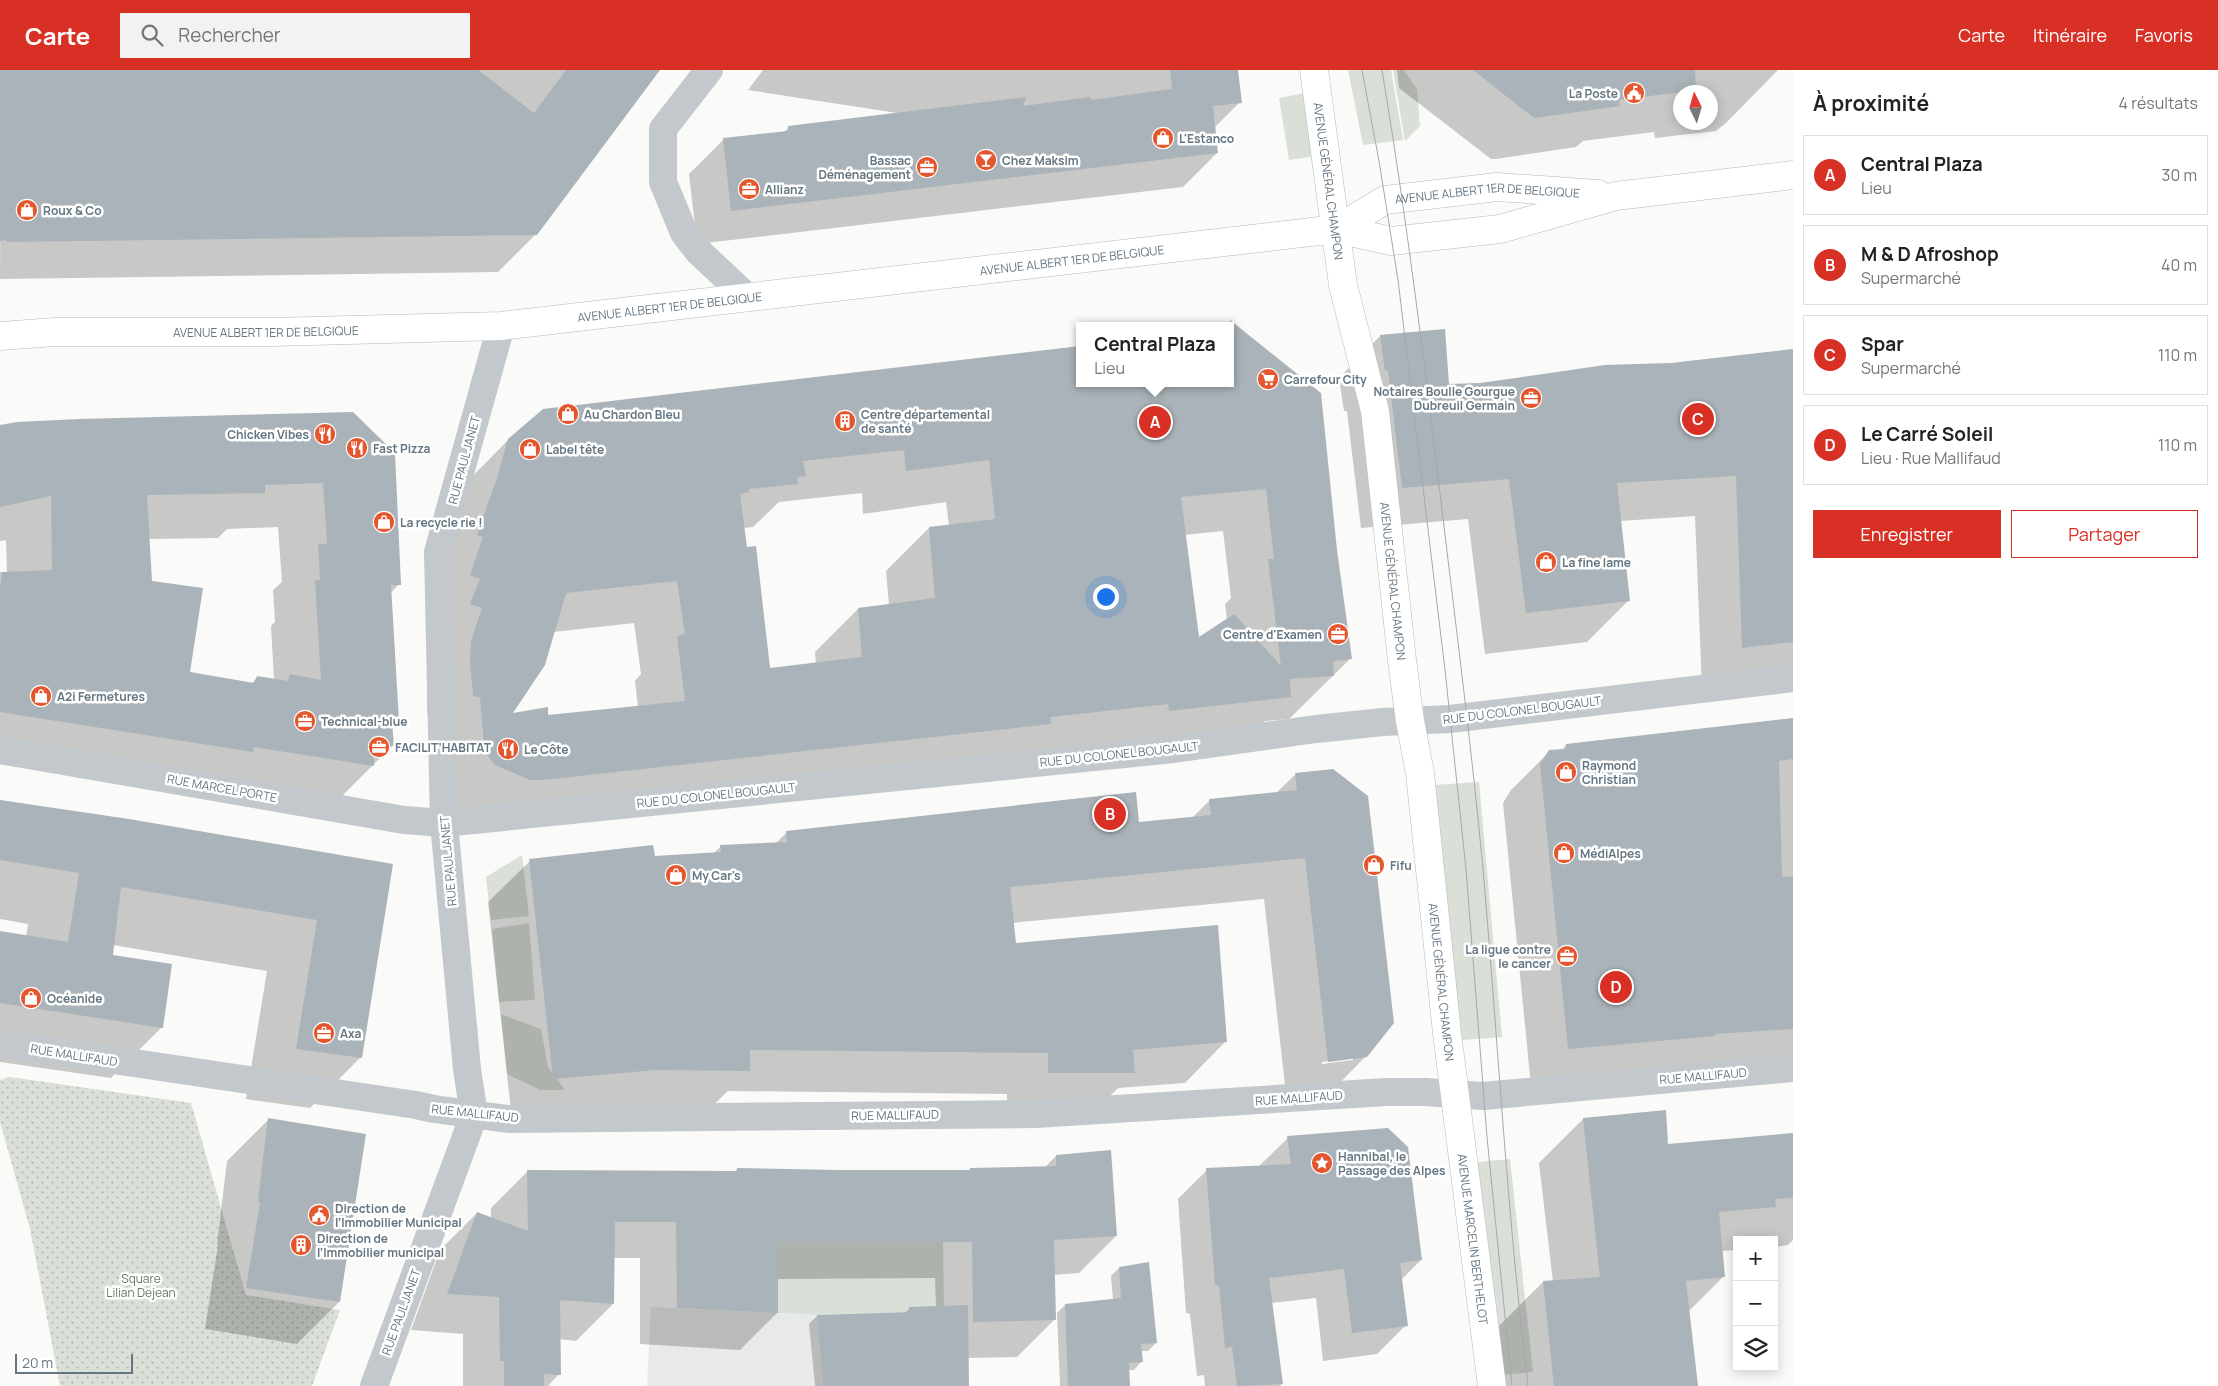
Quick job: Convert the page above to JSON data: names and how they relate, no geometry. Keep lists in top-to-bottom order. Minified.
{"streets":{"main road":["AVENUE GÉNÉRAL CHAMPON","AVENUE ALBERT 1ER DE BELGIQUE","AVENUE MARCELIN BERTHELOT"],"street":["RUE PAUL JANET","RUE DU COLONEL BOUGAULT","RUE MARCEL PORTE","RUE MALLIFAUD"]},"crossings":[["AVENUE GÉNÉRAL CHAMPON","AVENUE ALBERT 1ER DE BELGIQUE"],["AVENUE GÉNÉRAL CHAMPON","RUE DU COLONEL BOUGAULT"],["AVENUE GÉNÉRAL CHAMPON","RUE MALLIFAUD"],["AVENUE GÉNÉRAL CHAMPON","AVENUE MARCELIN BERTHELOT"],["AVENUE ALBERT 1ER DE BELGIQUE","RUE PAUL JANET"],["RUE PAUL JANET","RUE DU COLONEL BOUGAULT"],["RUE PAUL JANET","RUE MARCEL PORTE"],["RUE PAUL JANET","RUE MALLIFAUD"],["RUE DU COLONEL BOUGAULT","RUE MARCEL PORTE"],["RUE MALLIFAUD","AVENUE MARCELIN BERTHELOT"]],"parks":["Square Lilian Dejean"],"places":{"public building":["La Poste","Direction de l’Immobilier Municipal"],"shop":["L'Estanco","Roux & Co","Au Chardon Bleu","Label tête","La recycle rie !","La fine lame","A2i Fermetures","Raymond Christian","MédiAlpes","Fifu","My Car's","Océanide"],"bar":["Chez Maksim"],"office":["Bassac Déménagement","Allianz","Notaires Boulle Gourgue Dubreuil Germain","Centre d'Examen","Technical-blue","FACILIT’HABITAT","La ligue contre le cancer","Axa"],"supermarket":["Carrefour City"],"building":["Centre départemental de santé","Direction de l’Immobilier municipal"],"restaurant":["Chicken Vibes","Fast Pizza","Le Côte"],"place":["Hannibal, le Passage des Alpes"]},"scale_bar":"20 m","north":"top","page":{"header":"Carte","search":"Rechercher","nav":["Carte","Itinéraire","Favoris"],"heading":["À proximité","4 résultats"],"list":[{"mark":"A","name":"Central Plaza","note":"Lieu","value":"30 m"},{"mark":"B","name":"M & D Afroshop","note":"Supermarché","value":"40 m"},{"mark":"C","name":"Spar","note":"Supermarché","value":"110 m"},{"mark":"D","name":"Le Carré Soleil","note":"Lieu · Rue Mallifaud","value":"110 m"}],"popup":["Central Plaza","Lieu"],"pins":["C","A","B","D"],"buttons":["Enregistrer","Partager"],"map_buttons":["+","−"],"scale":"20 m"}}
